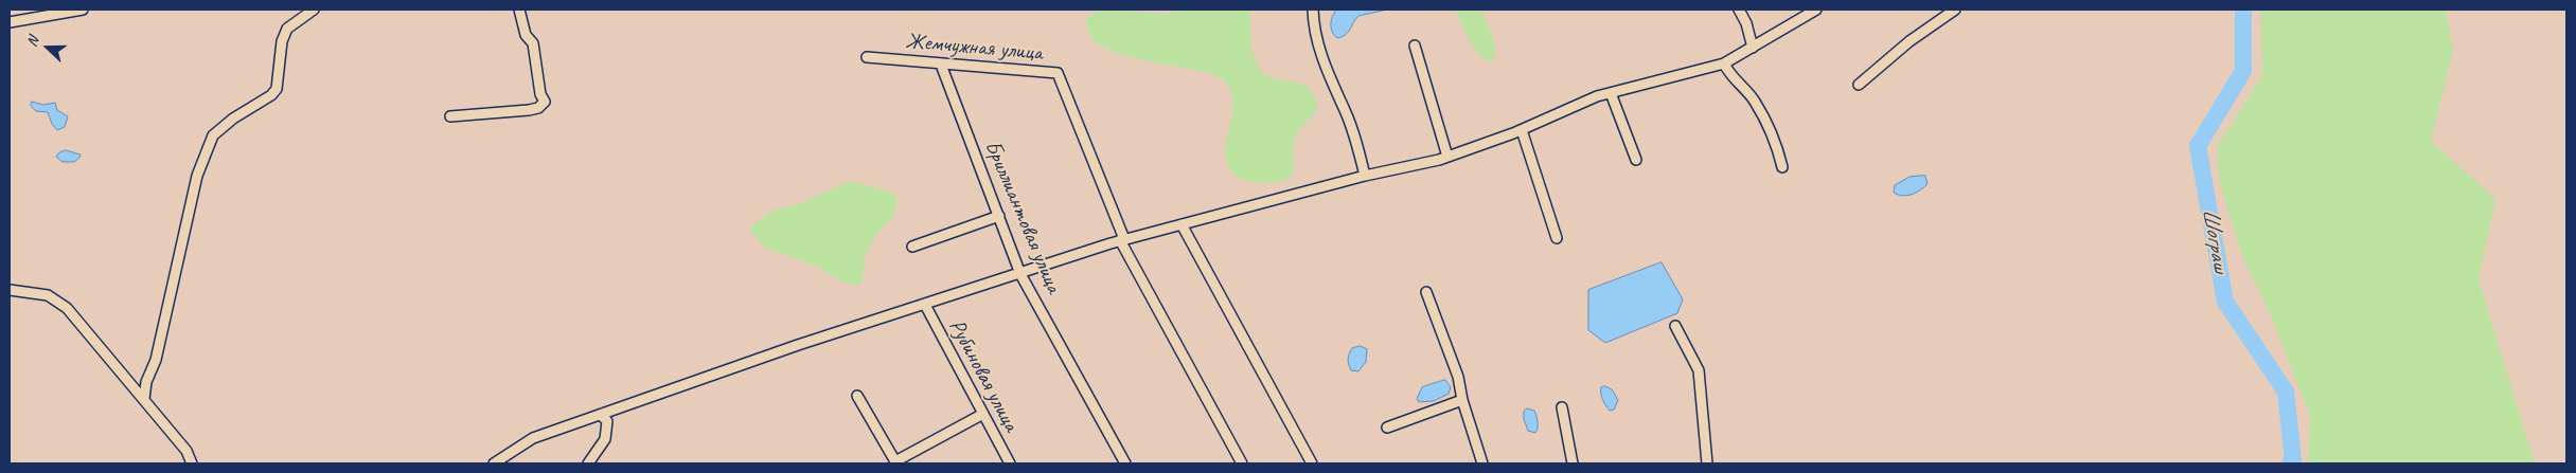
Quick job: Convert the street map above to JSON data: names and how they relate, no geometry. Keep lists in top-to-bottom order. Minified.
{"streets":{"street":["Жемчужная улица","Бриллиантовая улица","Рубиновая улица"]},"crossings":[["Жемчужная улица","Бриллиантовая улица"]],"water":["Шограш"],"north":"left"}
